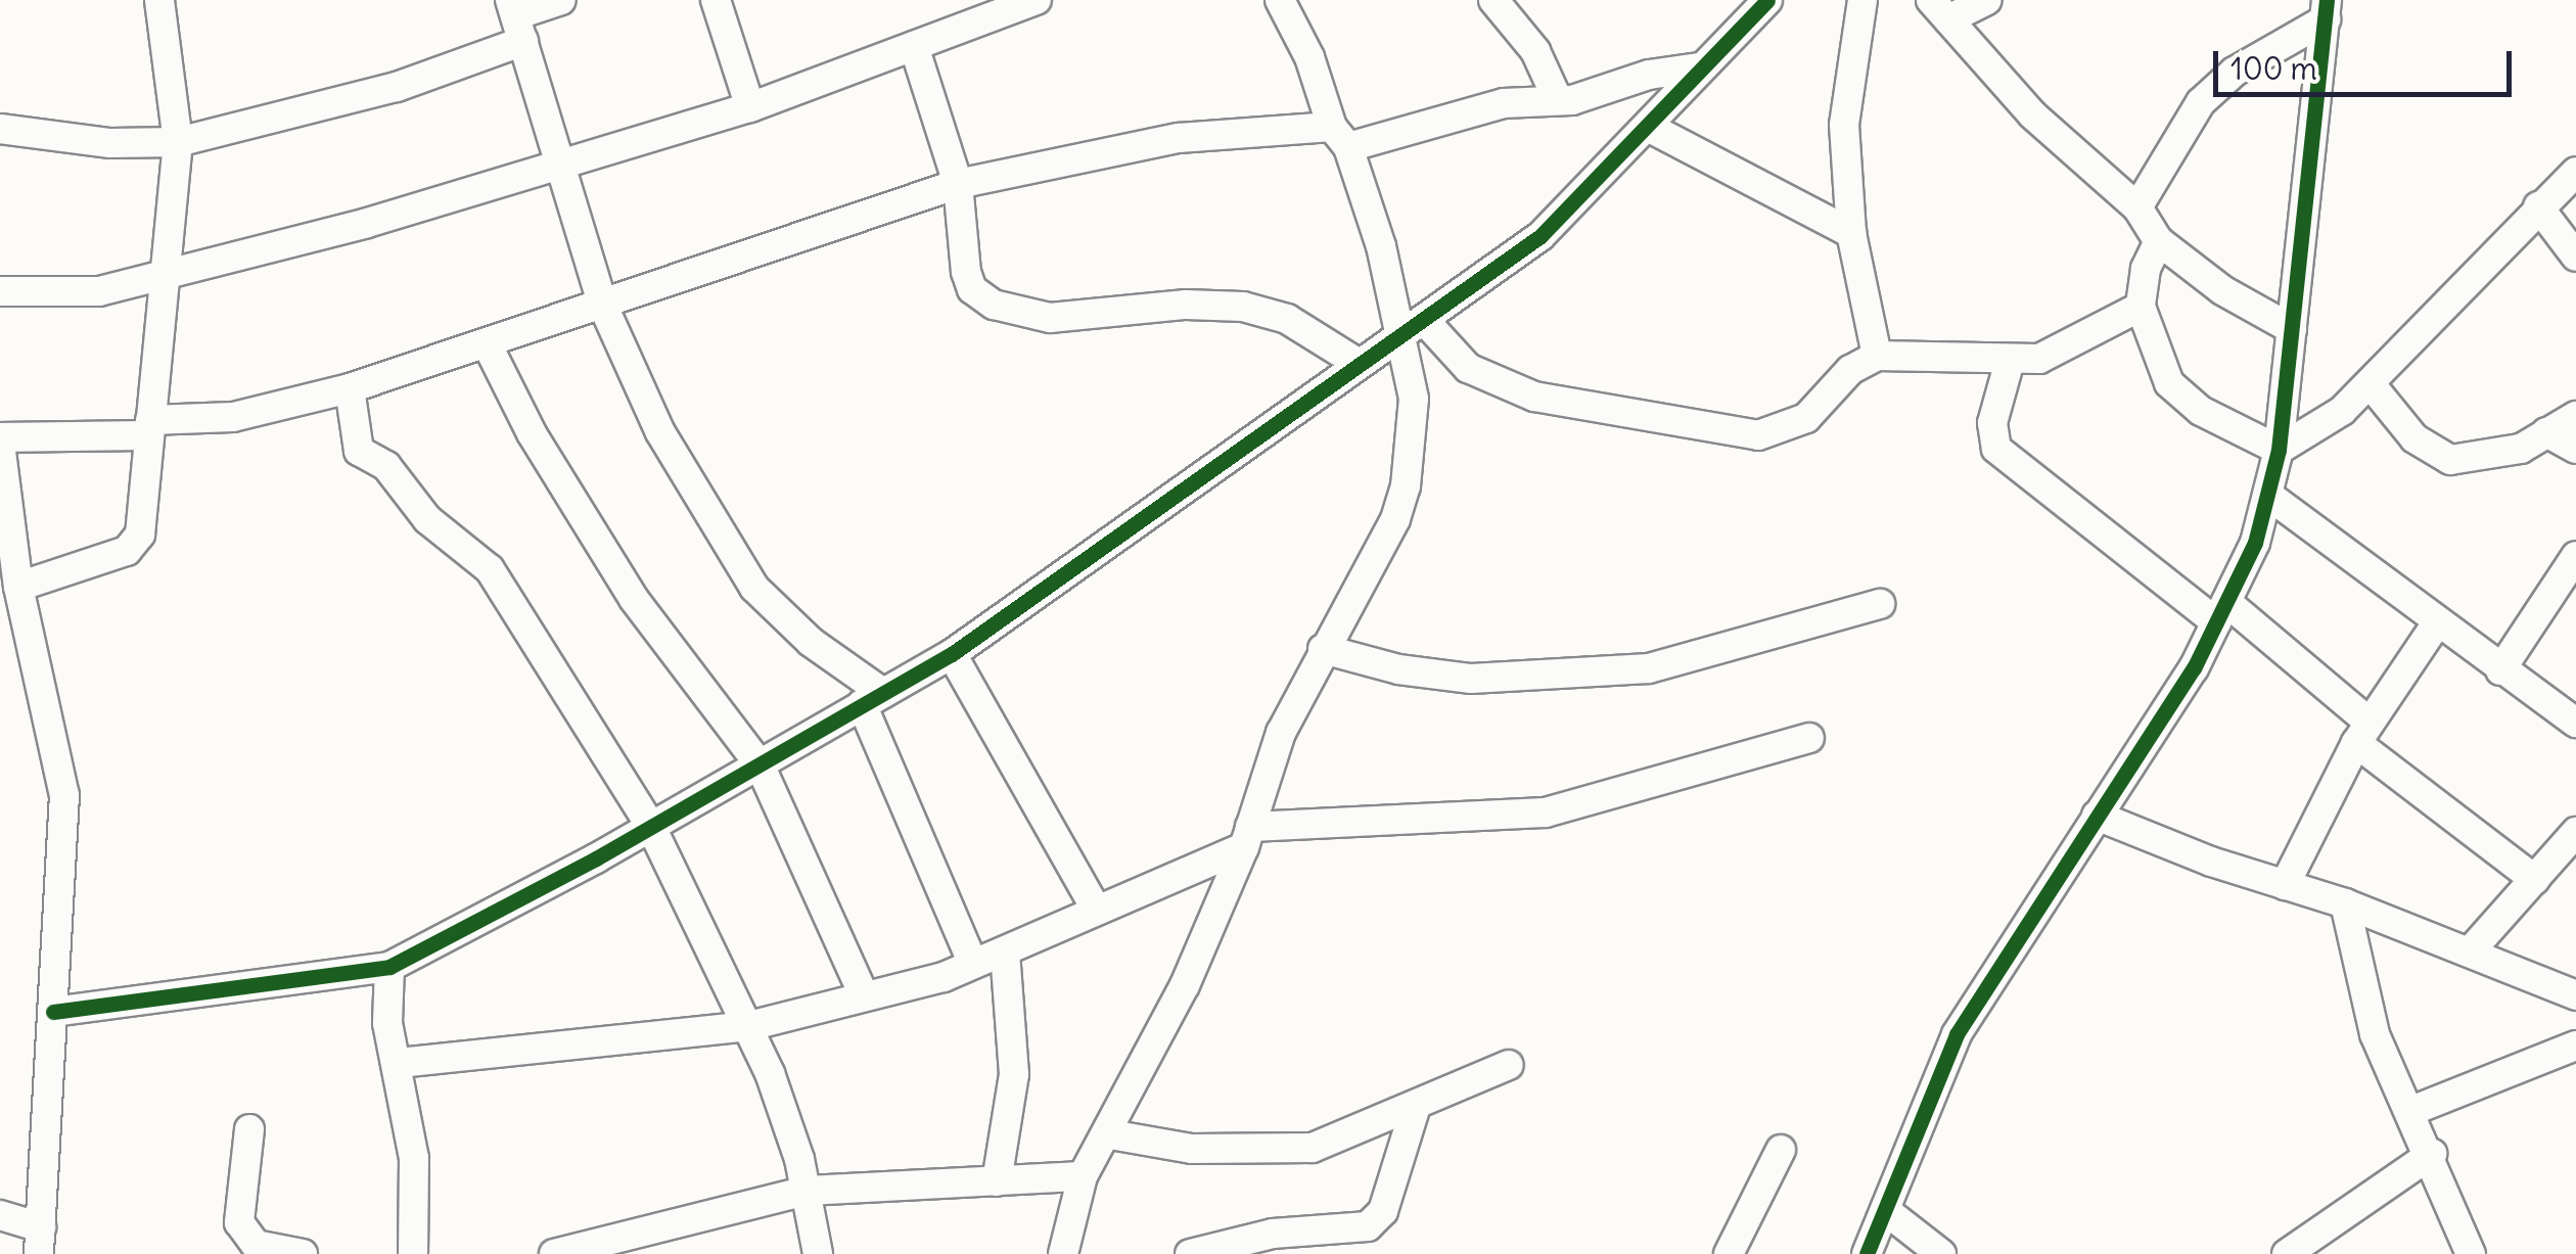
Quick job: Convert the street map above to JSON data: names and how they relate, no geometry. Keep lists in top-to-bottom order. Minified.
{"scale_bar":"100 m"}
